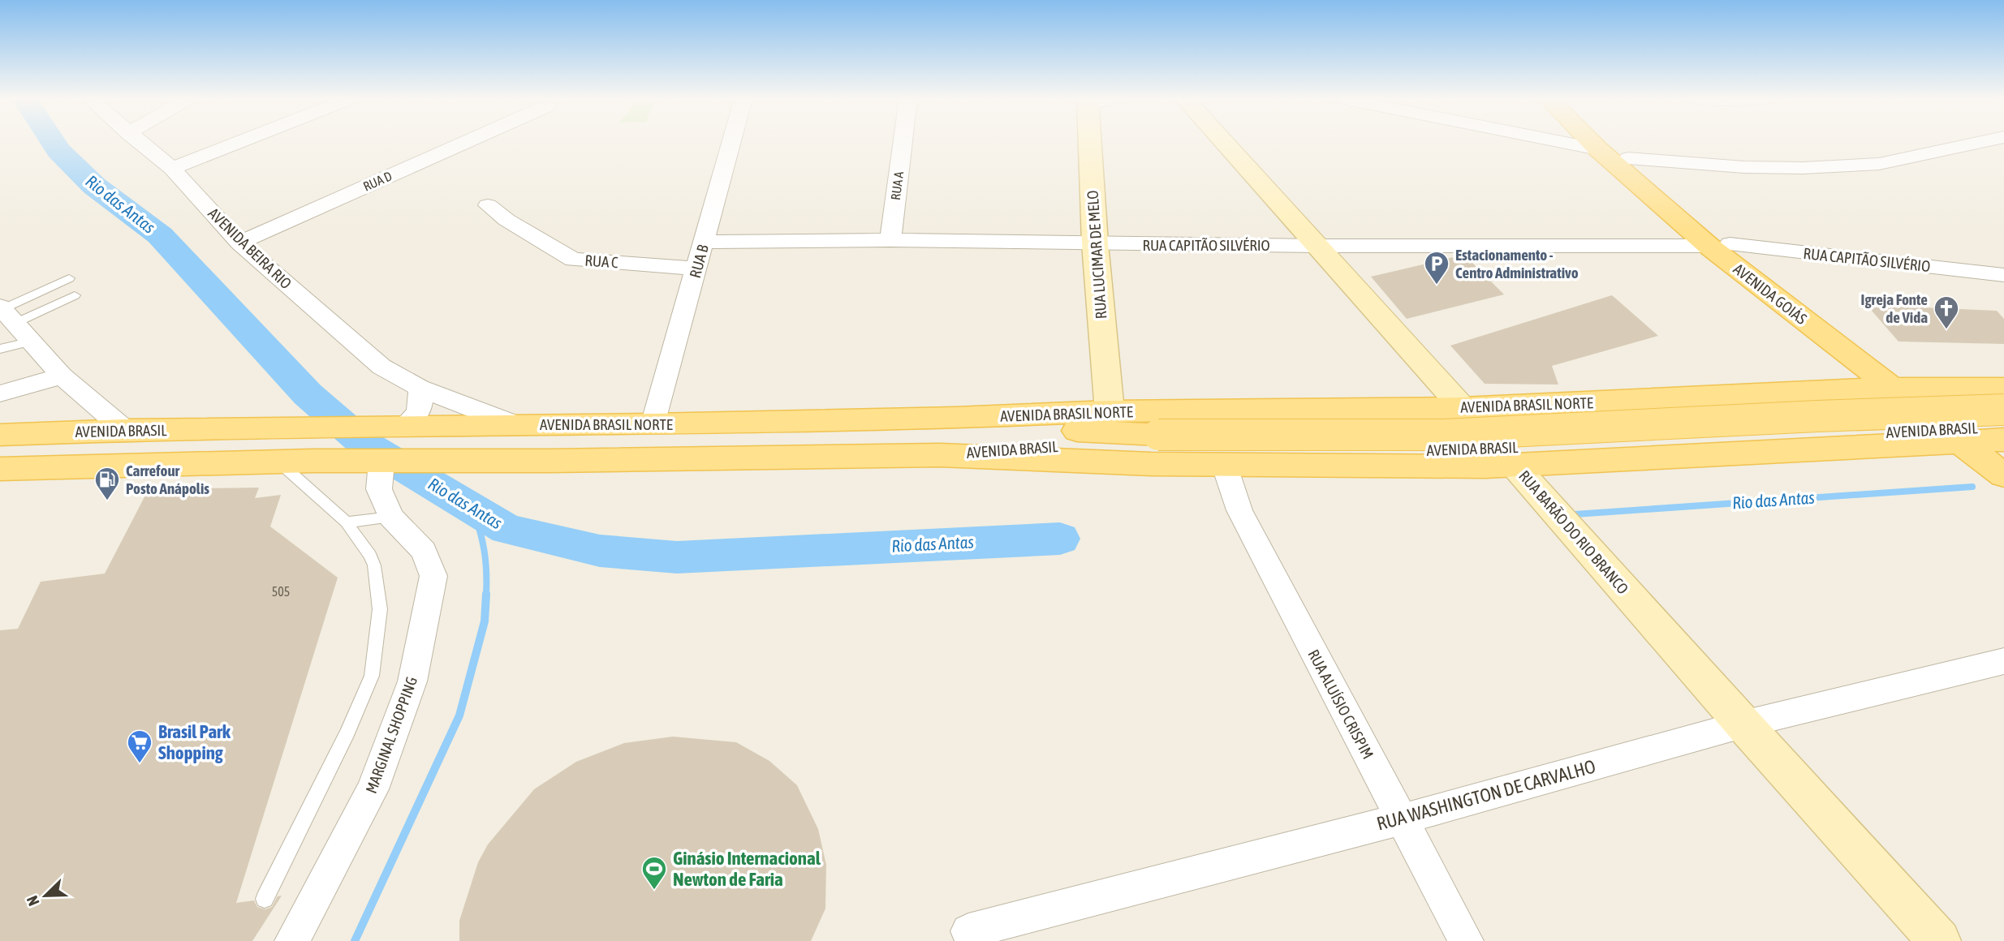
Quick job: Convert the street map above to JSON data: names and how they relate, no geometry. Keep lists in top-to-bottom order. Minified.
{"streets":{"main road":["RUA LUCIMAR DE MELO","AVENIDA GOIÁS","AVENIDA BRASIL NORTE","AVENIDA BRASIL","RUA BARÃO DO RIO BRANCO"],"street":["RUA D","RUA A","RUA CAPITÃO SILVÉRIO","AVENIDA BEIRA RIO","RUA C","RUA B","RUA ALUÍSIO CRISPIM","MARGINAL SHOPPING","RUA WASHINGTON DE CARVALHO"]},"crossings":[["RUA D","AVENIDA BEIRA RIO"],["RUA A","RUA CAPITÃO SILVÉRIO"],["RUA CAPITÃO SILVÉRIO","RUA LUCIMAR DE MELO"],["RUA CAPITÃO SILVÉRIO","RUA B"],["RUA CAPITÃO SILVÉRIO","AVENIDA GOIÁS"],["RUA CAPITÃO SILVÉRIO","RUA BARÃO DO RIO BRANCO"],["AVENIDA BEIRA RIO","AVENIDA BRASIL NORTE"],["RUA LUCIMAR DE MELO","AVENIDA BRASIL NORTE"],["RUA C","RUA B"],["RUA B","AVENIDA BRASIL NORTE"],["AVENIDA GOIÁS","AVENIDA BRASIL NORTE"],["AVENIDA GOIÁS","AVENIDA BRASIL"],["AVENIDA BRASIL NORTE","AVENIDA BRASIL"],["AVENIDA BRASIL NORTE","RUA BARÃO DO RIO BRANCO"],["RUA BARÃO DO RIO BRANCO","RUA WASHINGTON DE CARVALHO"],["RUA ALUÍSIO CRISPIM","RUA WASHINGTON DE CARVALHO"]],"water":["Rio das Antas"],"places":{"parking":["Estacionamento - Centro Administrativo"],"church":["Igreja Fonte de Vida"],"fuel station":["Carrefour Posto Anápolis"],"supermarket":["Brasil Park Shopping"],"sports":["Ginásio Internacional Newton de Faria"]},"house_numbers":["505"],"north":"bottom left"}
